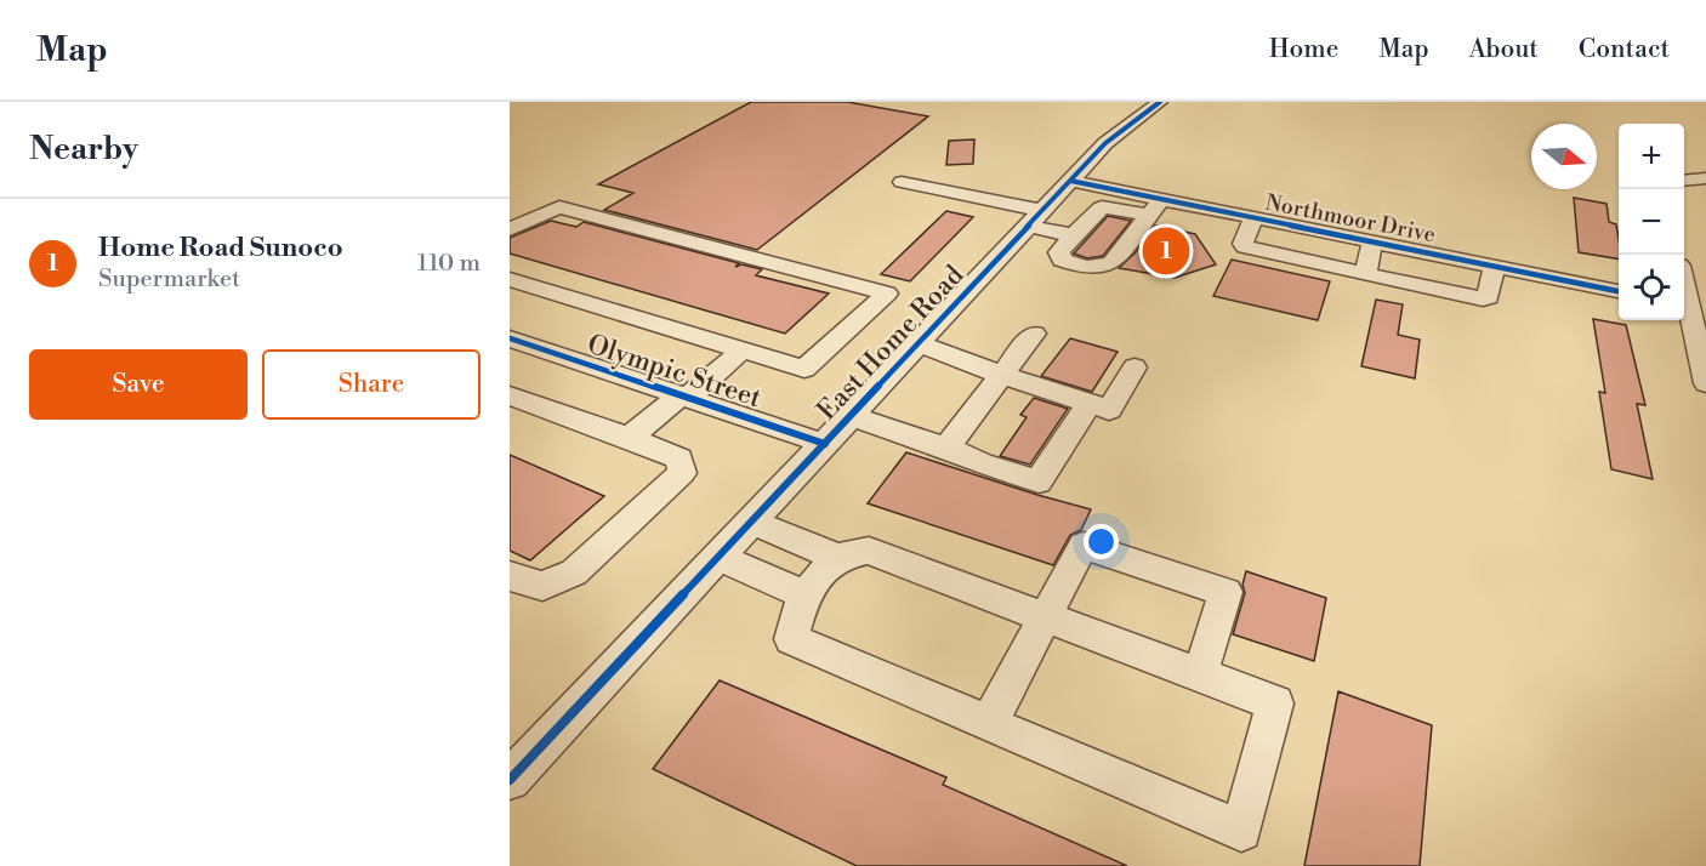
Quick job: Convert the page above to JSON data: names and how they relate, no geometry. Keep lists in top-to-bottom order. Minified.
{"streets":{"street":["Northmoor Drive","East Home Road","Olympic Street"]},"crossings":[["Northmoor Drive","East Home Road"],["East Home Road","Olympic Street"]],"north":"right","page":{"header":"Map","nav":["Home","Map","About","Contact"],"heading":"Nearby","map_buttons":["+","−"],"list":[{"mark":"1","name":"Home Road Sunoco","note":"Supermarket","value":"110 m"}],"pins":"1","buttons":["Save","Share"]}}
